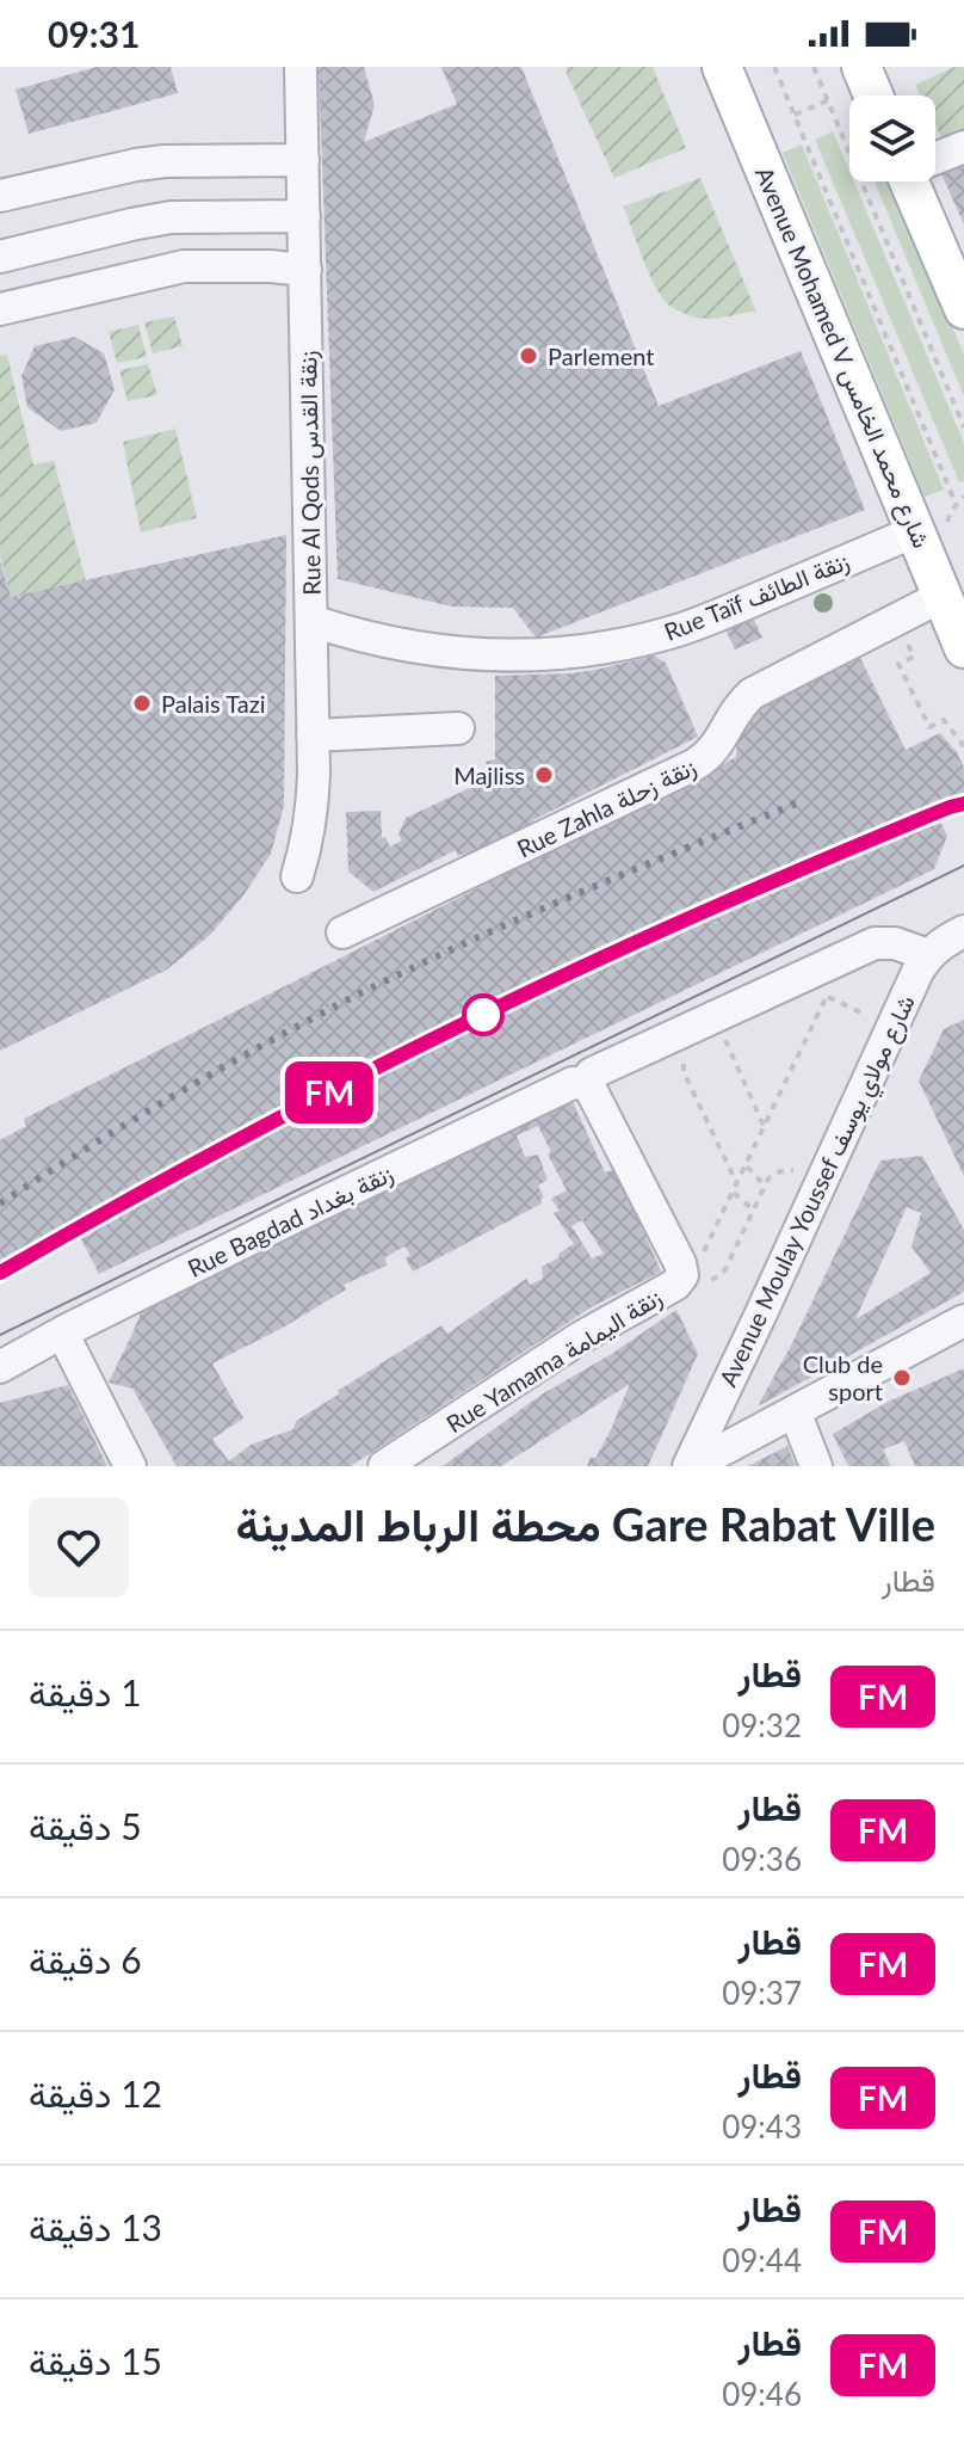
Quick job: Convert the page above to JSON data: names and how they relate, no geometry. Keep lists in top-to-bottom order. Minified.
{"streets":{"main road":["Avenue Mohamed V شارع محمد الخامس"],"street":["Rue Al Qods زنقة القدس","Rue Taïf زنقة الطائف","Rue Zahla زنقة زحلة","Avenue Moulay Youssef شارع مولاي يوسف","Rue Bagdad زنقة بغداد","Rue Yamama زنقة اليمامة"]},"crossings":[["Avenue Mohamed V شارع محمد الخامس","Rue Taïf زنقة الطائف"],["Avenue Mohamed V شارع محمد الخامس","Rue Zahla زنقة زحلة"],["Rue Al Qods زنقة القدس","Rue Taïf زنقة الطائف"],["Avenue Moulay Youssef شارع مولاي يوسف","Rue Bagdad زنقة بغداد"]],"places":["Parlement","Palais Tazi","Majliss","Club de sport"],"page":{"status":"09:31","on_map":"FM","heading":["Gare Rabat Ville محطة الرباط المدينة","قطار"],"list":[{"mark":"FM","name":"قطار","note":"09:32","value":"1 دقيقة"},{"mark":"FM","name":"قطار","note":"09:36","value":"5 دقيقة"},{"mark":"FM","name":"قطار","note":"09:37","value":"6 دقيقة"},{"mark":"FM","name":"قطار","note":"09:43","value":"12 دقيقة"},{"mark":"FM","name":"قطار","note":"09:44","value":"13 دقيقة"},{"mark":"FM","name":"قطار","note":"09:46","value":"15 دقيقة"}]}}
